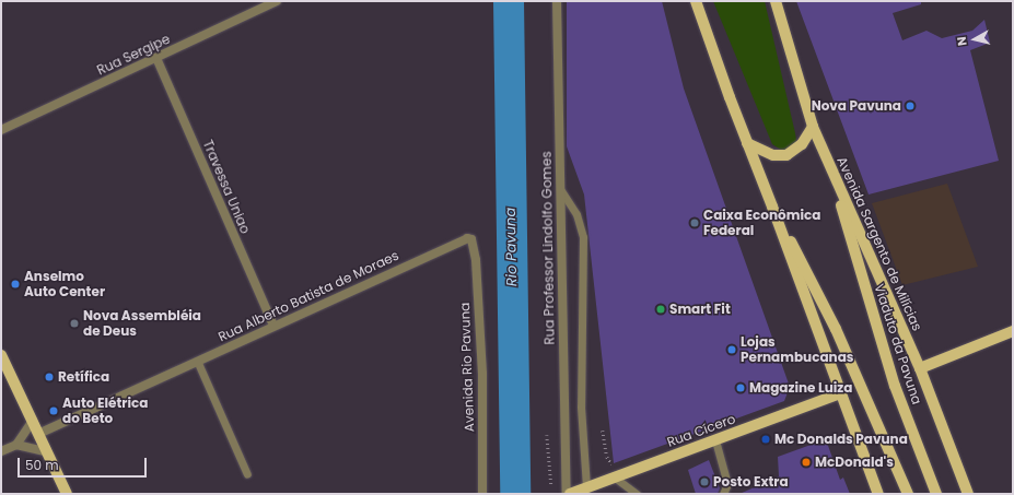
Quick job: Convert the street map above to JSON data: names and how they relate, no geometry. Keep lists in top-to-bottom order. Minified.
{"streets":{"main road":["Avenida Sargento de Milícias","Viaduto da Pavuna","Rua Cícero"],"street":["Rua Sergipe","Travessa Uniao","Rua Professor Lindolfo Gomes","Rua Alberto Batista de Moraes","Avenida Rio Pavuna"]},"crossings":[["Rua Sergipe","Travessa Uniao"],["Travessa Uniao","Rua Alberto Batista de Moraes"],["Avenida Sargento de Milícias","Viaduto da Pavuna"],["Rua Alberto Batista de Moraes","Avenida Rio Pavuna"]],"water":["Rio Pavuna"],"places":["Nova Pavuna","Caixa Econômica Federal","Anselmo Auto Center","Smart Fit","Nova Assembléia de Deus","Lojas Pernambucanas","Retífica","Magazine Luiza","Auto Elétrica do Beto","Mc Donalds Pavuna","McDonald's","Posto Extra"],"scale_bar":"50 m","north":"left"}
